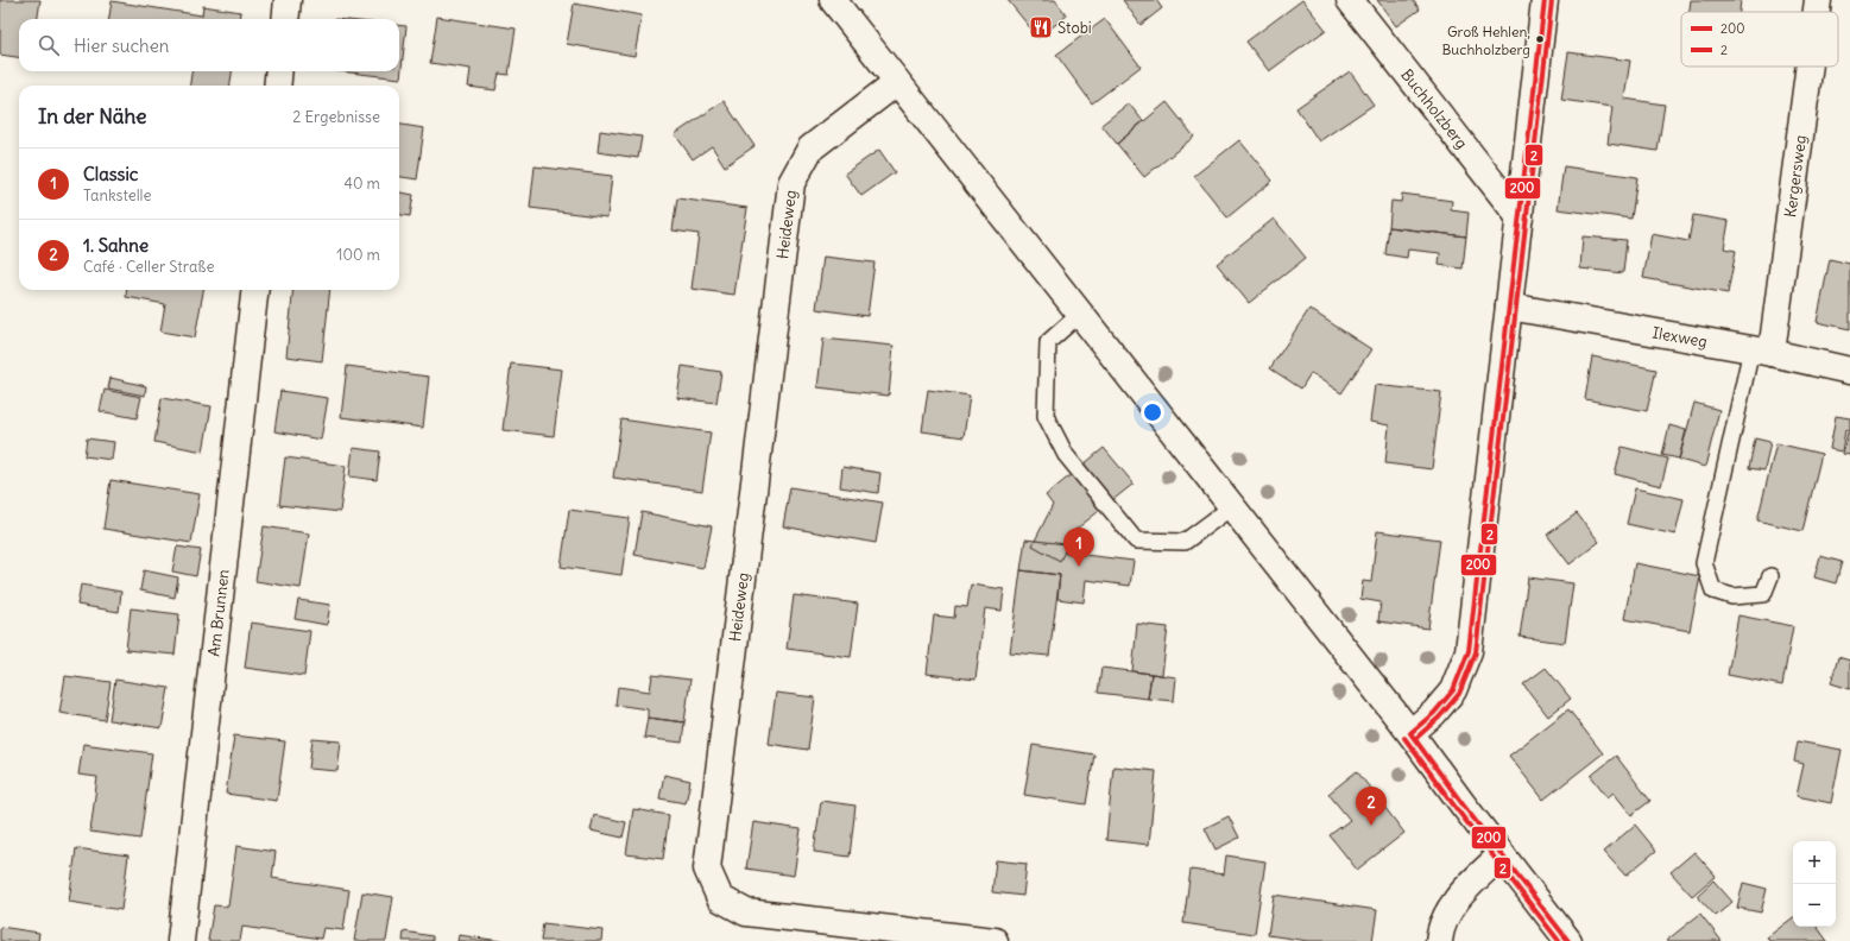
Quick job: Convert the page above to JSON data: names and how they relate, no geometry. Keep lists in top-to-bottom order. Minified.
{"streets":{"street":["Buchholzberg","Kergersweg","Heideweg","Ilexweg","Am Brunnen"]},"crossings":[["Kergersweg","Ilexweg"]],"places":{"restaurant":["Stobi"],"other":["Groß Hehlen, Buchholzberg"]},"lines":["transit line 200","transit line 2"],"legend":["200","2"],"page":{"search":"Hier suchen","heading":["In der Nähe","2 Ergebnisse"],"list":[{"mark":"1","name":"Classic","note":"Tankstelle","value":"40 m"},{"mark":"2","name":"1. Sahne","note":"Café · Celler Straße","value":"100 m"}],"pins":["1","2"],"map_buttons":["+","−"]}}
